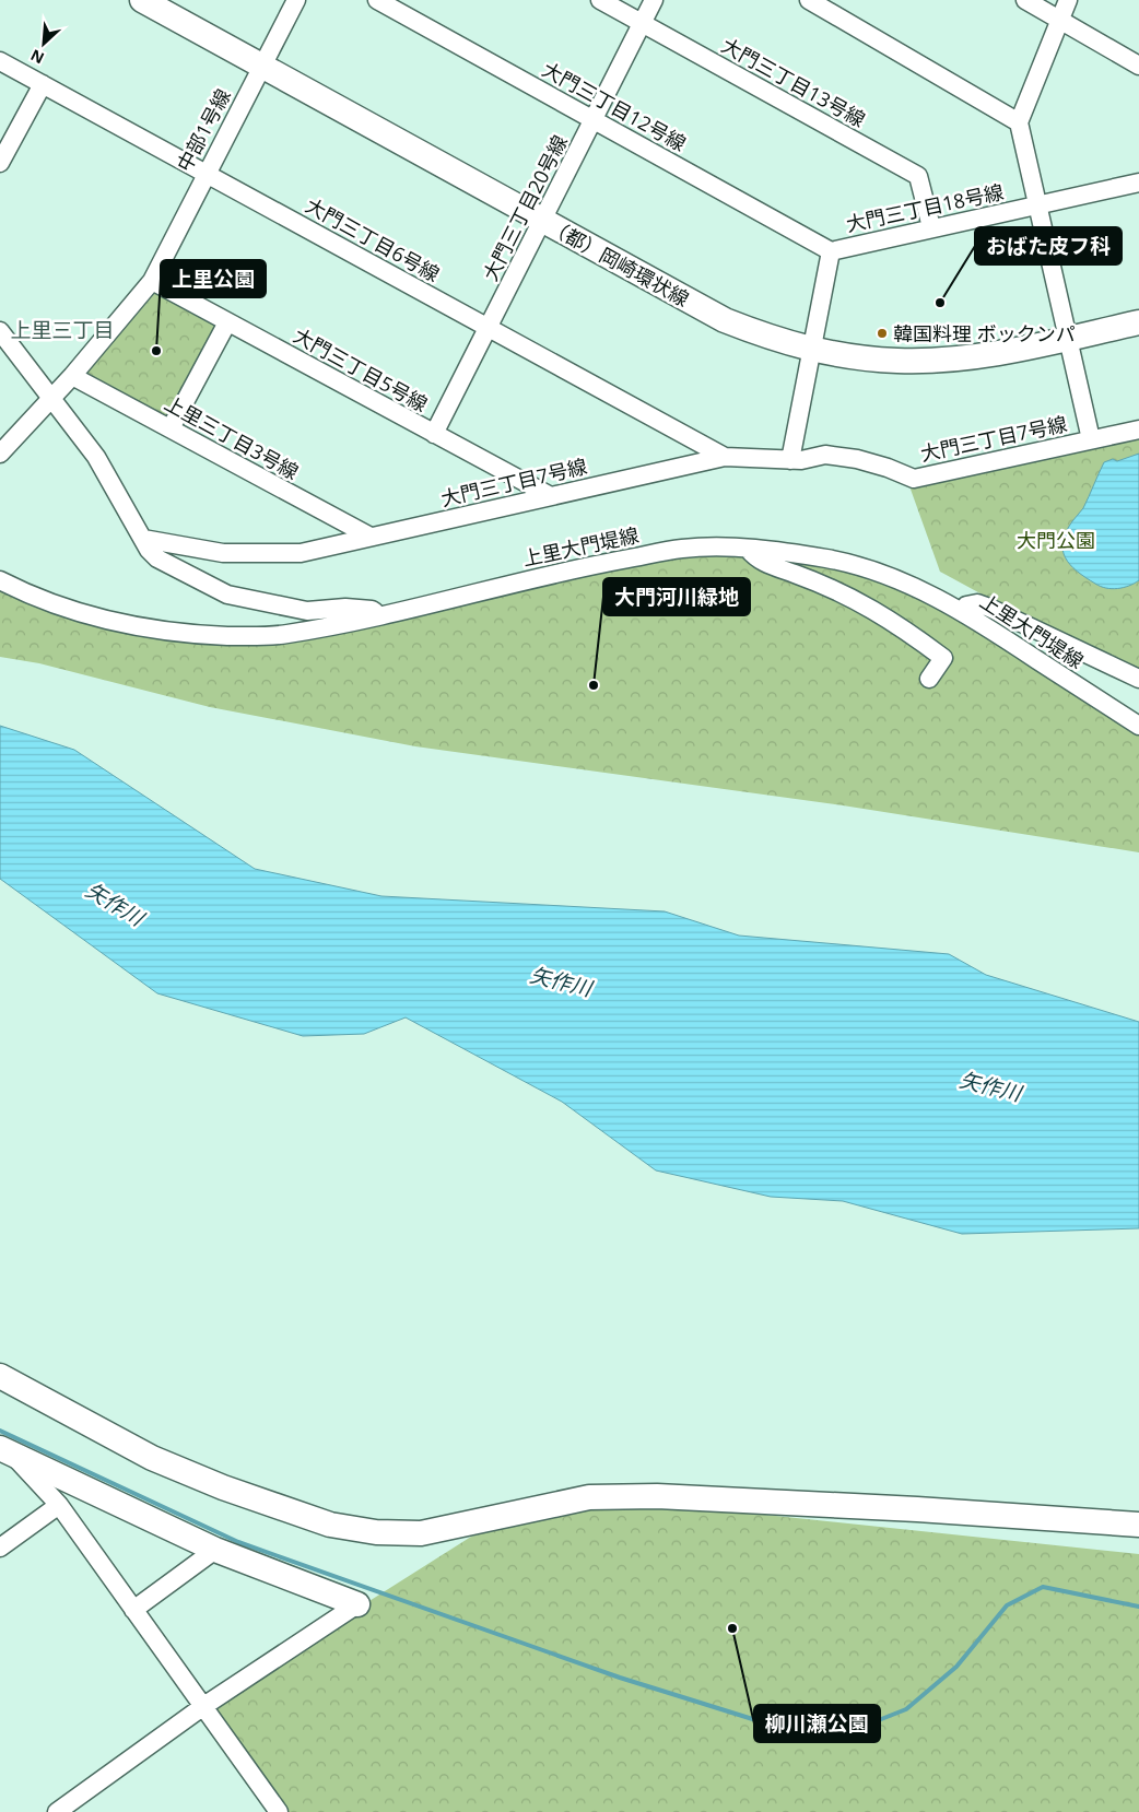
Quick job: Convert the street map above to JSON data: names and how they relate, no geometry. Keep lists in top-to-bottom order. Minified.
{"streets":{"street":["大門三丁目13号線","大門三丁目12号線","中部1号線","大門三丁目20号線","大門三丁目18号線","大門三丁目6号線","（都）岡崎環状線","大門三丁目5号線","上里三丁目3号線","大門三丁目7号線","上里大門堤線"]},"crossings":[["大門三丁目13号線","大門三丁目20号線"],["大門三丁目13号線","大門三丁目18号線"],["大門三丁目12号線","大門三丁目20号線"],["大門三丁目12号線","大門三丁目18号線"],["中部1号線","大門三丁目6号線"],["中部1号線","（都）岡崎環状線"],["中部1号線","大門三丁目5号線"],["中部1号線","上里三丁目3号線"],["大門三丁目20号線","大門三丁目6号線"],["大門三丁目20号線","（都）岡崎環状線"],["大門三丁目20号線","大門三丁目5号線"],["大門三丁目18号線","（都）岡崎環状線"],["大門三丁目18号線","大門三丁目7号線"],["大門三丁目6号線","大門三丁目7号線"],["大門三丁目5号線","大門三丁目7号線"],["上里三丁目3号線","大門三丁目7号線"]],"districts":["上里三丁目"],"water":["矢作川"],"parks":["大門公園"],"places":["おばた皮フ科","韓国料理 ボックンパ","上里公園","大門河川緑地","柳川瀬公園"],"north":"bottom left"}
